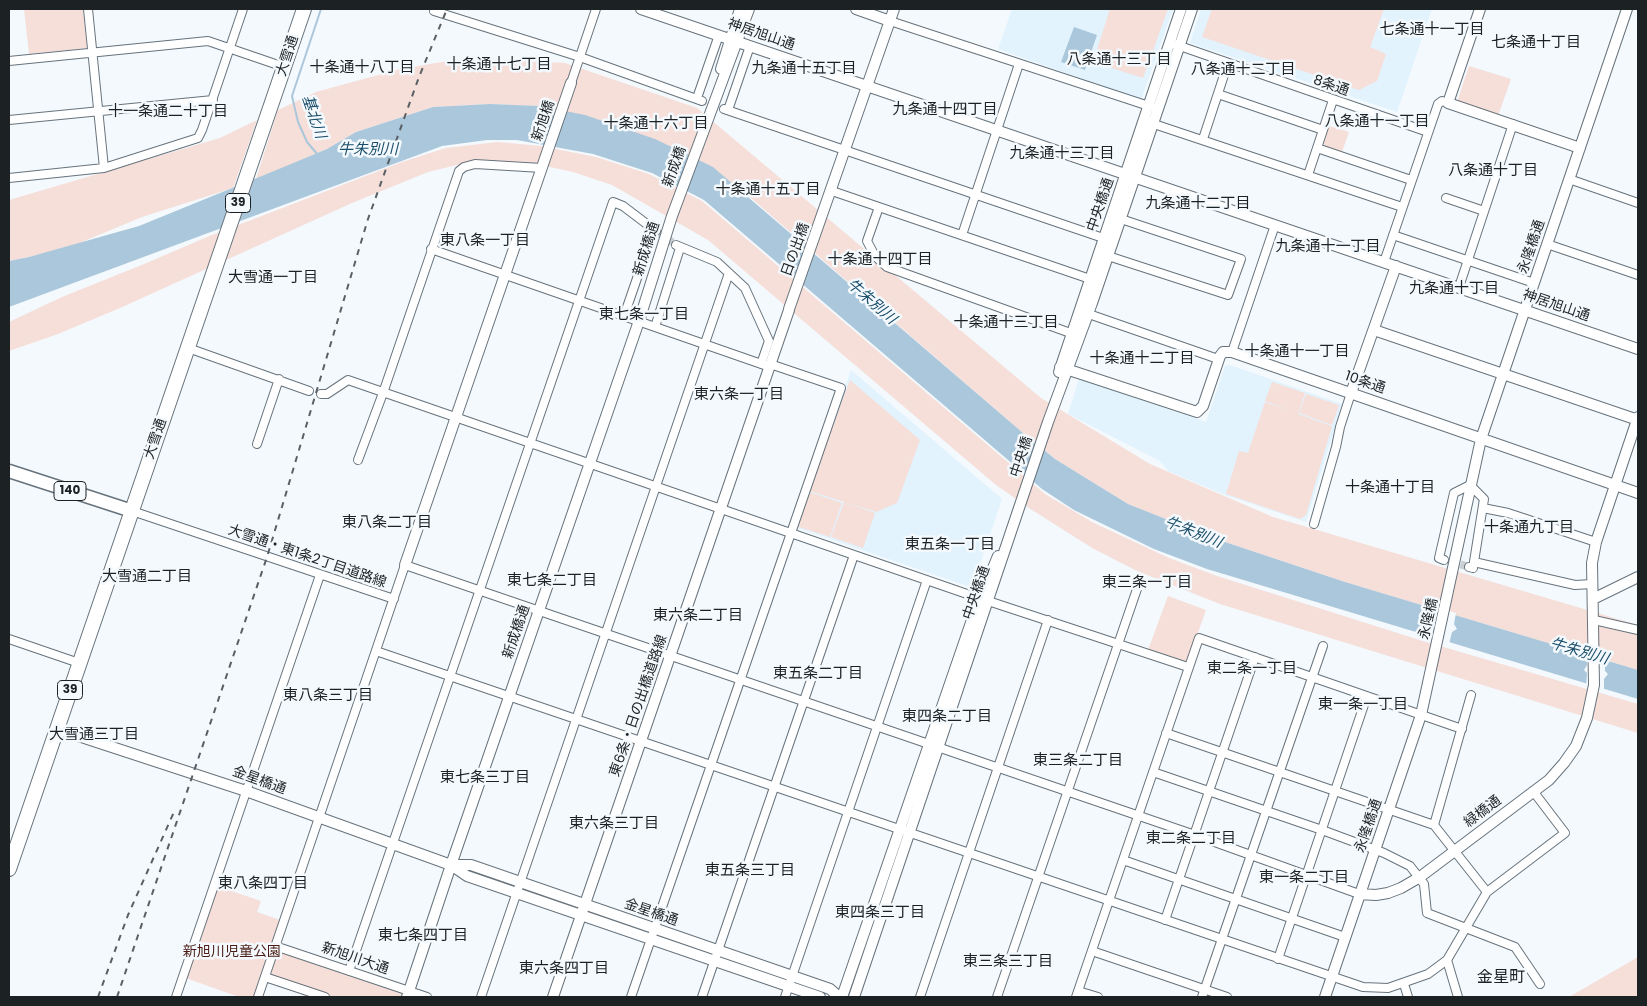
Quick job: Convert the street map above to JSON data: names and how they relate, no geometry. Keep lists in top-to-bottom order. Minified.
{"streets":{"highway":["大雪通","39"],"main road":["140"],"street":["神居旭山通","8条通","新旭橋","新成橋","中央橋通","永隆橋通","新成橋通","日の出橋","10条通","中央橋","大雪通・東1条2丁目道路線","永隆橋","東6条・日の出橋道路線","金星橋通","緑橋通","新旭川大通"]},"crossings":[["神居旭山通","新成橋"],["神居旭山通","中央橋通"],["神居旭山通","永隆橋通"],["大雪通","140"],["大雪通","大雪通・東1条2丁目道路線"],["大雪通","金星橋通"],["8条通","中央橋通"],["新旭橋","大雪通・東1条2丁目道路線"],["新成橋","新成橋通"],["中央橋通","中央橋"],["中央橋通","大雪通・東1条2丁目道路線"],["中央橋通","金星橋通"],["永隆橋通","10条通"],["永隆橋通","大雪通・東1条2丁目道路線"],["永隆橋通","永隆橋"],["永隆橋通","緑橋通"],["新成橋通","大雪通・東1条2丁目道路線"],["新成橋通","金星橋通"],["新成橋通","新旭川大通"],["日の出橋","東6条・日の出橋道路線"],["140","大雪通・東1条2丁目道路線"],["大雪通・東1条2丁目道路線","東6条・日の出橋道路線"],["大雪通・東1条2丁目道路線","緑橋通"],["東6条・日の出橋道路線","金星橋通"]],"districts":["七条通十一丁目","七条通十丁目","八条通十三丁目","十条通十七丁目","十条通十八丁目","九条通十五丁目","八条通十二丁目","九条通十四丁目","十一条通二十丁目","八条通十一丁目","十条通十六丁目","九条通十三丁目","八条通十丁目","十条通十五丁目","九条通十二丁目","東八条一丁目","九条通十一丁目","十条通十四丁目","大雪通一丁目","九条通十丁目","東七条一丁目","十条通十三丁目","十条通十一丁目","十条通十二丁目","東六条一丁目","十条通十丁目","東八条二丁目","十条通九丁目","東五条一丁目","大雪通二丁目","東七条二丁目","東三条一丁目","東六条二丁目","東二条一丁目","東五条二丁目","東八条三丁目","東一条一丁目","東四条二丁目","大雪通三丁目","東三条二丁目","東七条三丁目","東六条三丁目","東二条二丁目","東五条三丁目","東一条二丁目","東八条四丁目","東四条三丁目","東七条四丁目","東三条三丁目","東六条四丁目","金星町"],"water":["基北川","牛朱別川"],"parks":["新旭川児童公園"]}
